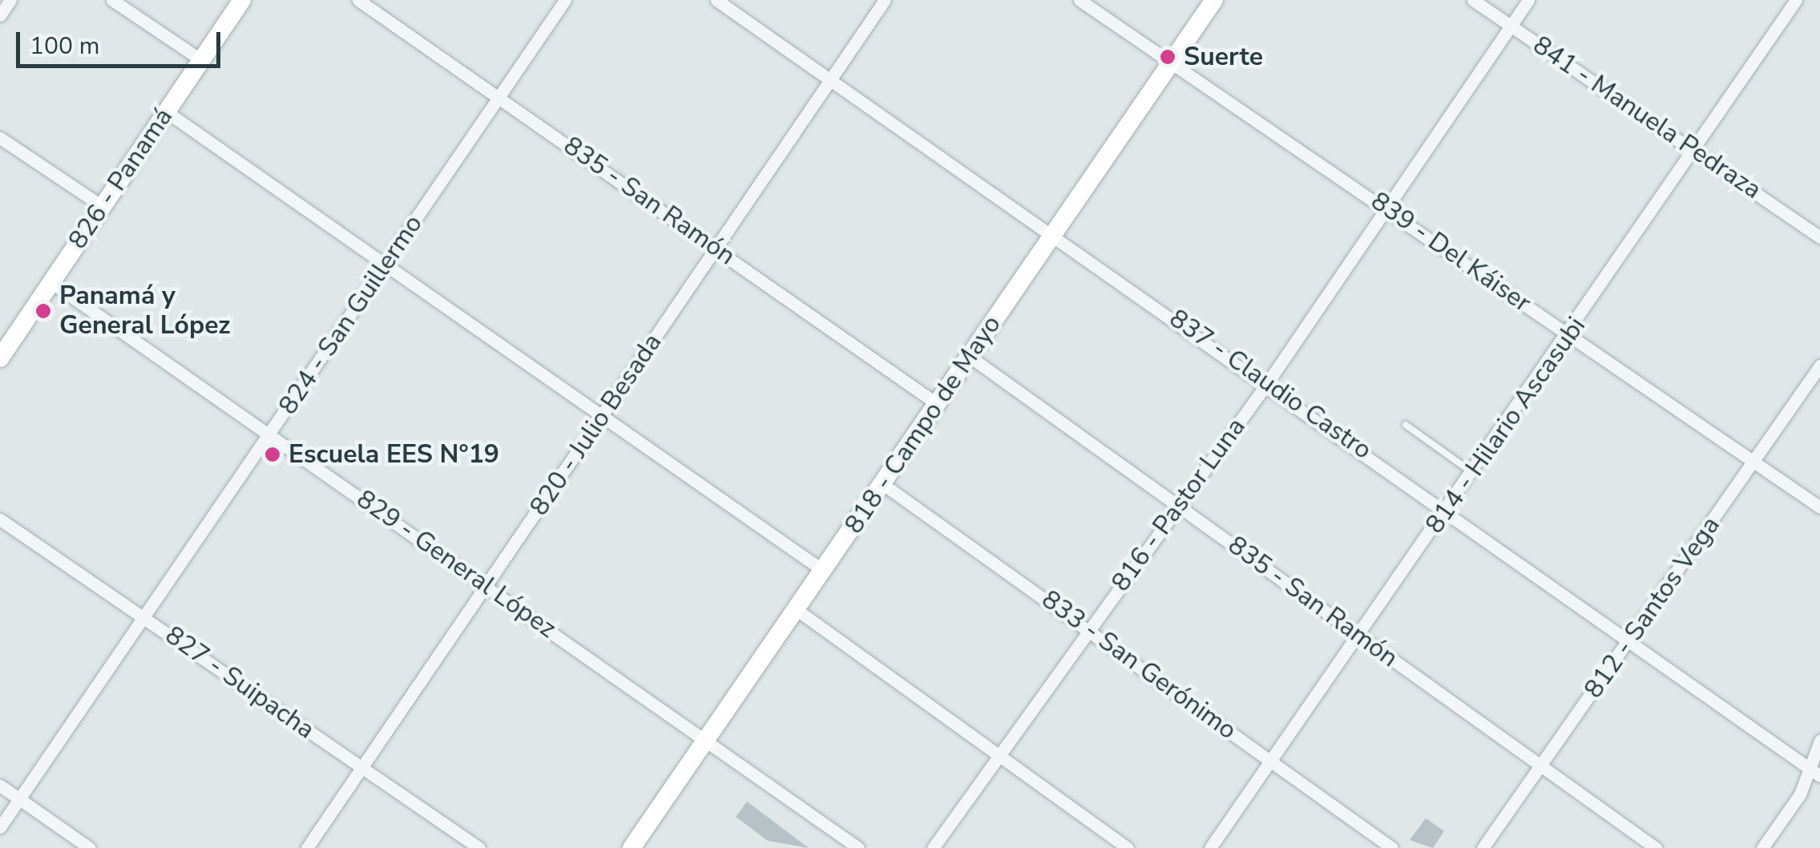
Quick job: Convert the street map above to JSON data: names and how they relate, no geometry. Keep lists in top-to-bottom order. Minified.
{"streets":{"street":["841 - Manuela Pedraza","826 - Panamá","835 - San Ramón","839 - Del Káiser","824 - San Guillermo","837 - Claudio Castro","820 - Julio Besada","818 - Campo de Mayo","814 - Hilario Ascasubi","816 - Pastor Luna","829 - General López","812 - Santos Vega","833 - San Gerónimo","827 - Suipacha"]},"crossings":[["841 - Manuela Pedraza","814 - Hilario Ascasubi"],["841 - Manuela Pedraza","816 - Pastor Luna"],["826 - Panamá","829 - General López"],["835 - San Ramón","824 - San Guillermo"],["835 - San Ramón","820 - Julio Besada"],["835 - San Ramón","818 - Campo de Mayo"],["835 - San Ramón","814 - Hilario Ascasubi"],["835 - San Ramón","816 - Pastor Luna"],["835 - San Ramón","812 - Santos Vega"],["839 - Del Káiser","818 - Campo de Mayo"],["839 - Del Káiser","814 - Hilario Ascasubi"],["839 - Del Káiser","816 - Pastor Luna"],["839 - Del Káiser","812 - Santos Vega"],["824 - San Guillermo","829 - General López"],["824 - San Guillermo","827 - Suipacha"],["837 - Claudio Castro","820 - Julio Besada"],["837 - Claudio Castro","818 - Campo de Mayo"],["837 - Claudio Castro","814 - Hilario Ascasubi"],["837 - Claudio Castro","816 - Pastor Luna"],["837 - Claudio Castro","812 - Santos Vega"],["820 - Julio Besada","829 - General López"],["820 - Julio Besada","827 - Suipacha"],["818 - Campo de Mayo","829 - General López"],["818 - Campo de Mayo","833 - San Gerónimo"],["814 - Hilario Ascasubi","833 - San Gerónimo"],["816 - Pastor Luna","833 - San Gerónimo"]],"places":["Suerte","Panamá y General López","Escuela EES N°19"],"scale_bar":"100 m"}
